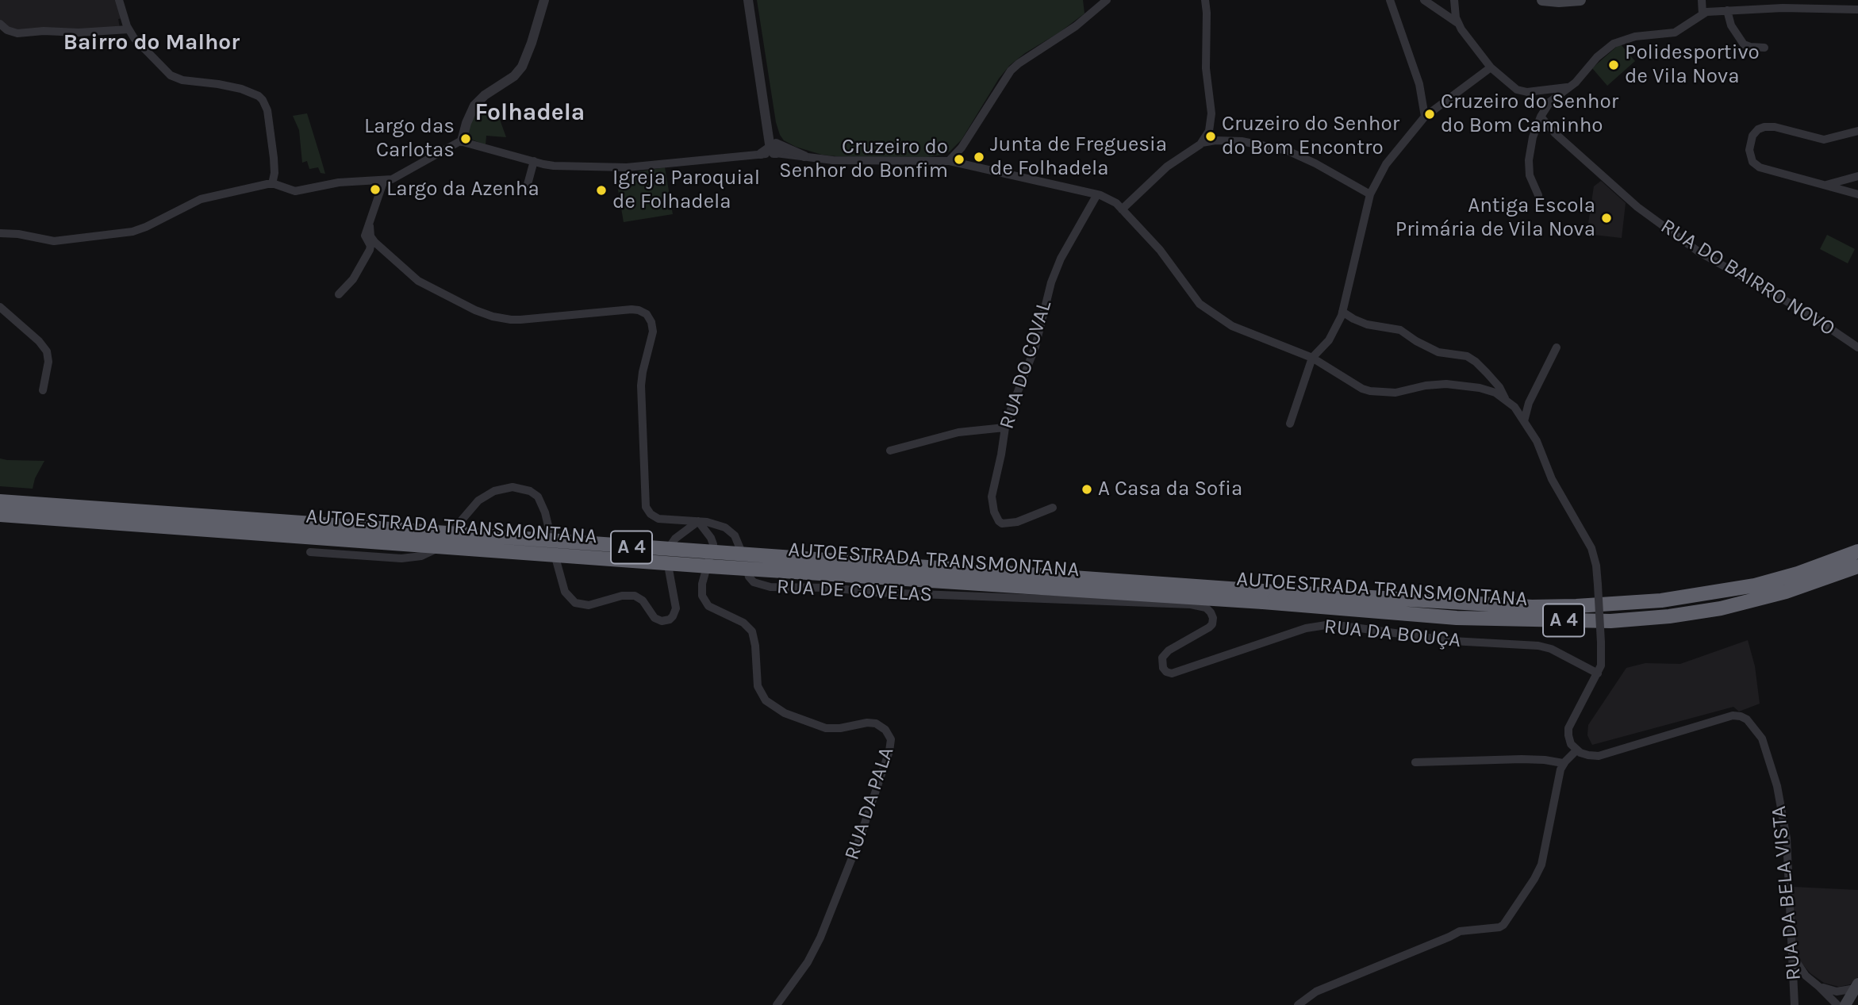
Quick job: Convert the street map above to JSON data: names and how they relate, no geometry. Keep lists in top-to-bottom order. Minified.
{"streets":{"highway":["AUTOESTRADA TRANSMONTANA","A 4"],"street":["RUA DO BAIRRO NOVO","RUA DO COVAL","RUA DE COVELAS","RUA DA BOUÇA","RUA DA PALA","RUA DA BELA VISTA"]},"crossings":[["RUA DE COVELAS","RUA DA BOUÇA"],["RUA DE COVELAS","RUA DA PALA"]],"districts":["Bairro do Malhor","Folhadela"],"places":["Polidesportivo de Vila Nova","Cruzeiro do Senhor do Bom Caminho","Cruzeiro do Senhor do Bom Encontro","Largo das Carlotas","Junta de Freguesia de Folhadela","Cruzeiro do Senhor do Bonfim","Largo da Azenha","Igreja Paroquial de Folhadela","Antiga Escola Primária de Vila Nova","A Casa da Sofia"]}
